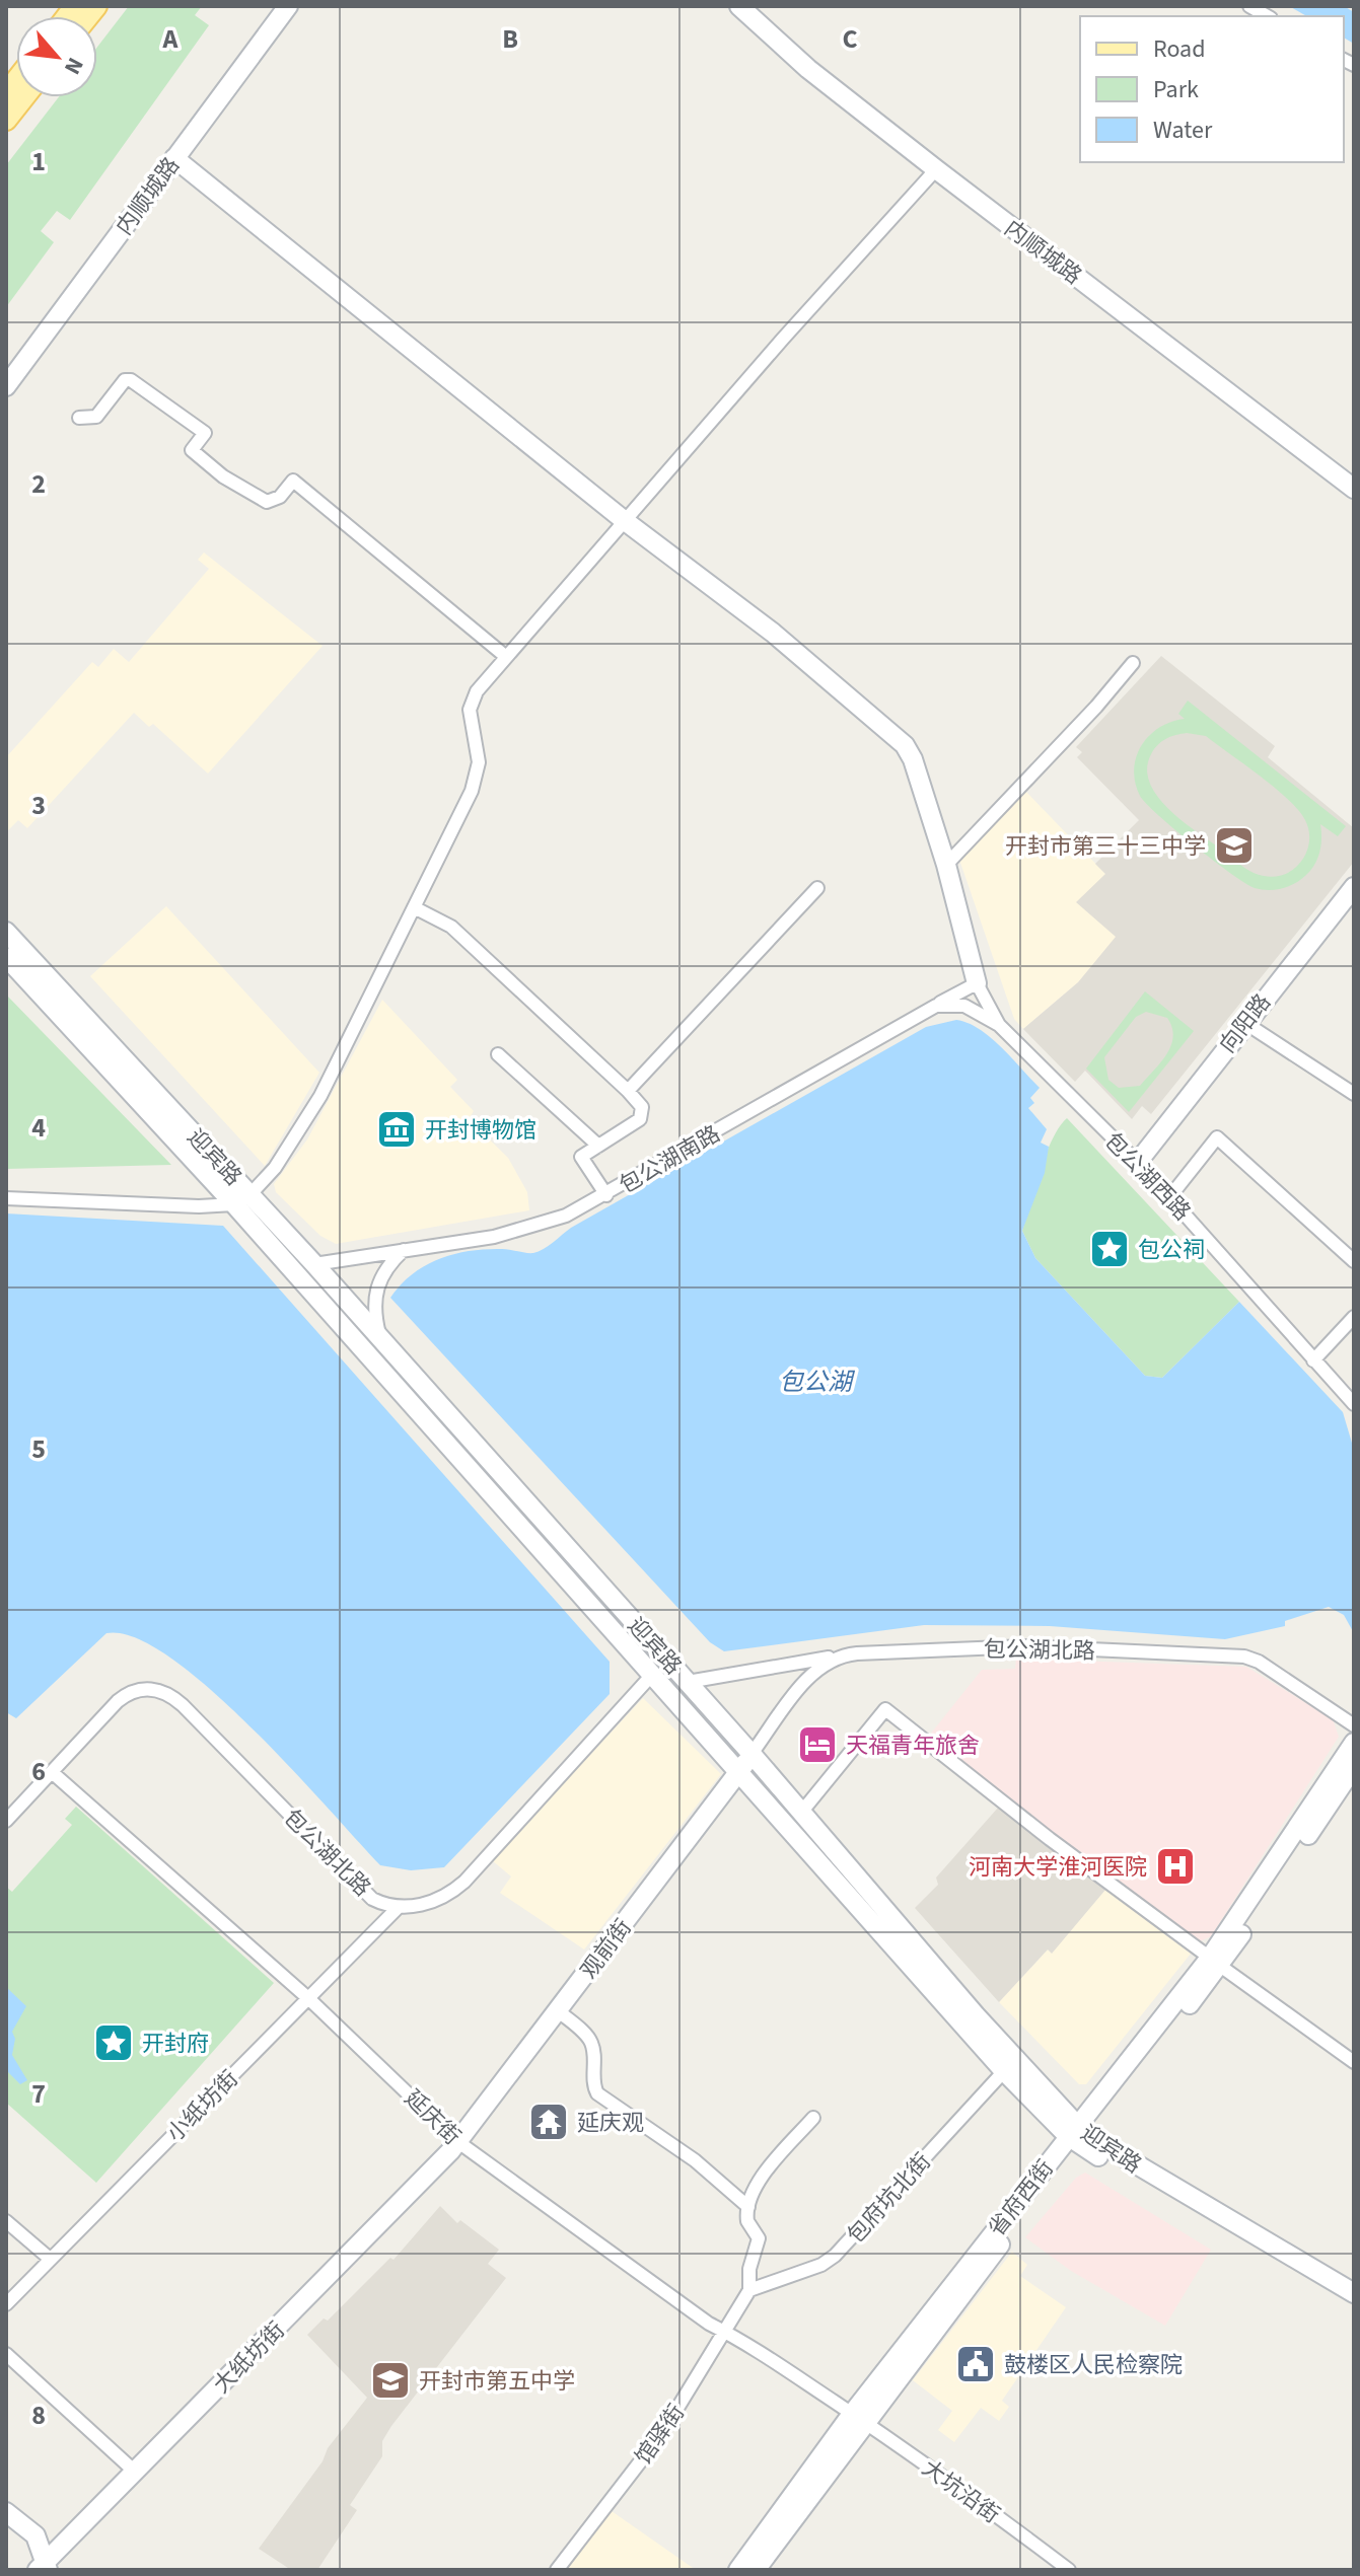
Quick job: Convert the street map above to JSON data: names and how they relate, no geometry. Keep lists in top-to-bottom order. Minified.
{"streets":{"street":["内顺城路","向阳路","迎宾路","包公湖南路","包公湖西路","包公湖北路","观前街","小纸坊街","延庆街","包府坑北街","省府西街","大纸坊街","馆驿街","大坑沿街"]},"crossings":[["向阳路","包公湖西路"],["迎宾路","包公湖南路"],["迎宾路","包公湖北路"],["迎宾路","观前街"],["迎宾路","包府坑北街"],["迎宾路","省府西街"],["包公湖南路","包公湖西路"],["包公湖北路","小纸坊街"],["包公湖北路","延庆街"],["观前街","延庆街"],["观前街","大纸坊街"],["小纸坊街","延庆街"],["延庆街","省府西街"],["延庆街","大纸坊街"],["延庆街","馆驿街"],["延庆街","大坑沿街"],["包府坑北街","馆驿街"],["省府西街","大坑沿街"]],"water":["包公湖"],"places":{"school or university":["开封市第三十三中学","开封市第五中学"],"museum":["开封博物馆"],"place":["包公祠","开封府"],"hotel":["天福青年旅舍"],"hospital":["河南大学淮河医院"],"temple":["延庆观"],"public building":["鼓楼区人民检察院"]},"legend":["Road","Park","Water"],"north":"bottom right","grid":{"columns":["A","B","C"],"rows":["1","2","3","4","5","6","7","8"]}}
